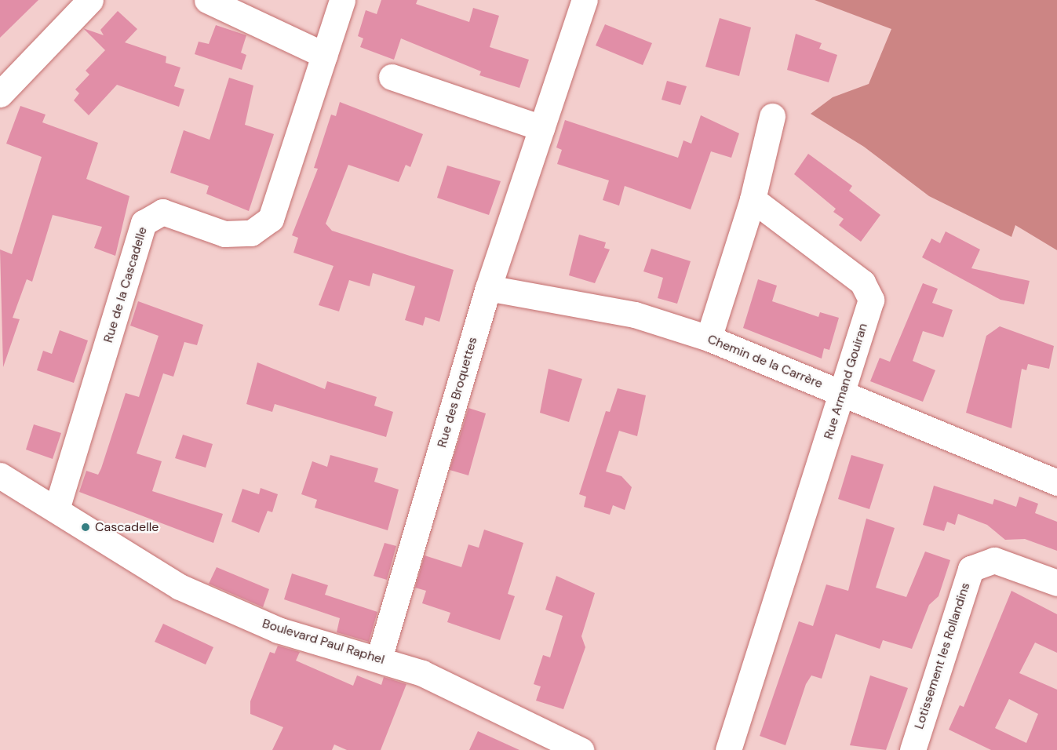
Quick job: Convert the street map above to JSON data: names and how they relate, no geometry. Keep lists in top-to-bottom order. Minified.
{"streets":{"street":["Rue de la Cascadelle","Chemin de la Carrère","Rue Armand Gouiran","Rue des Broquettes","Boulevard Paul Raphel","Lotissement les Rollandins"]},"crossings":[["Rue de la Cascadelle","Boulevard Paul Raphel"],["Chemin de la Carrère","Rue Armand Gouiran"],["Chemin de la Carrère","Rue des Broquettes"],["Rue des Broquettes","Boulevard Paul Raphel"]],"places":["Cascadelle"]}
